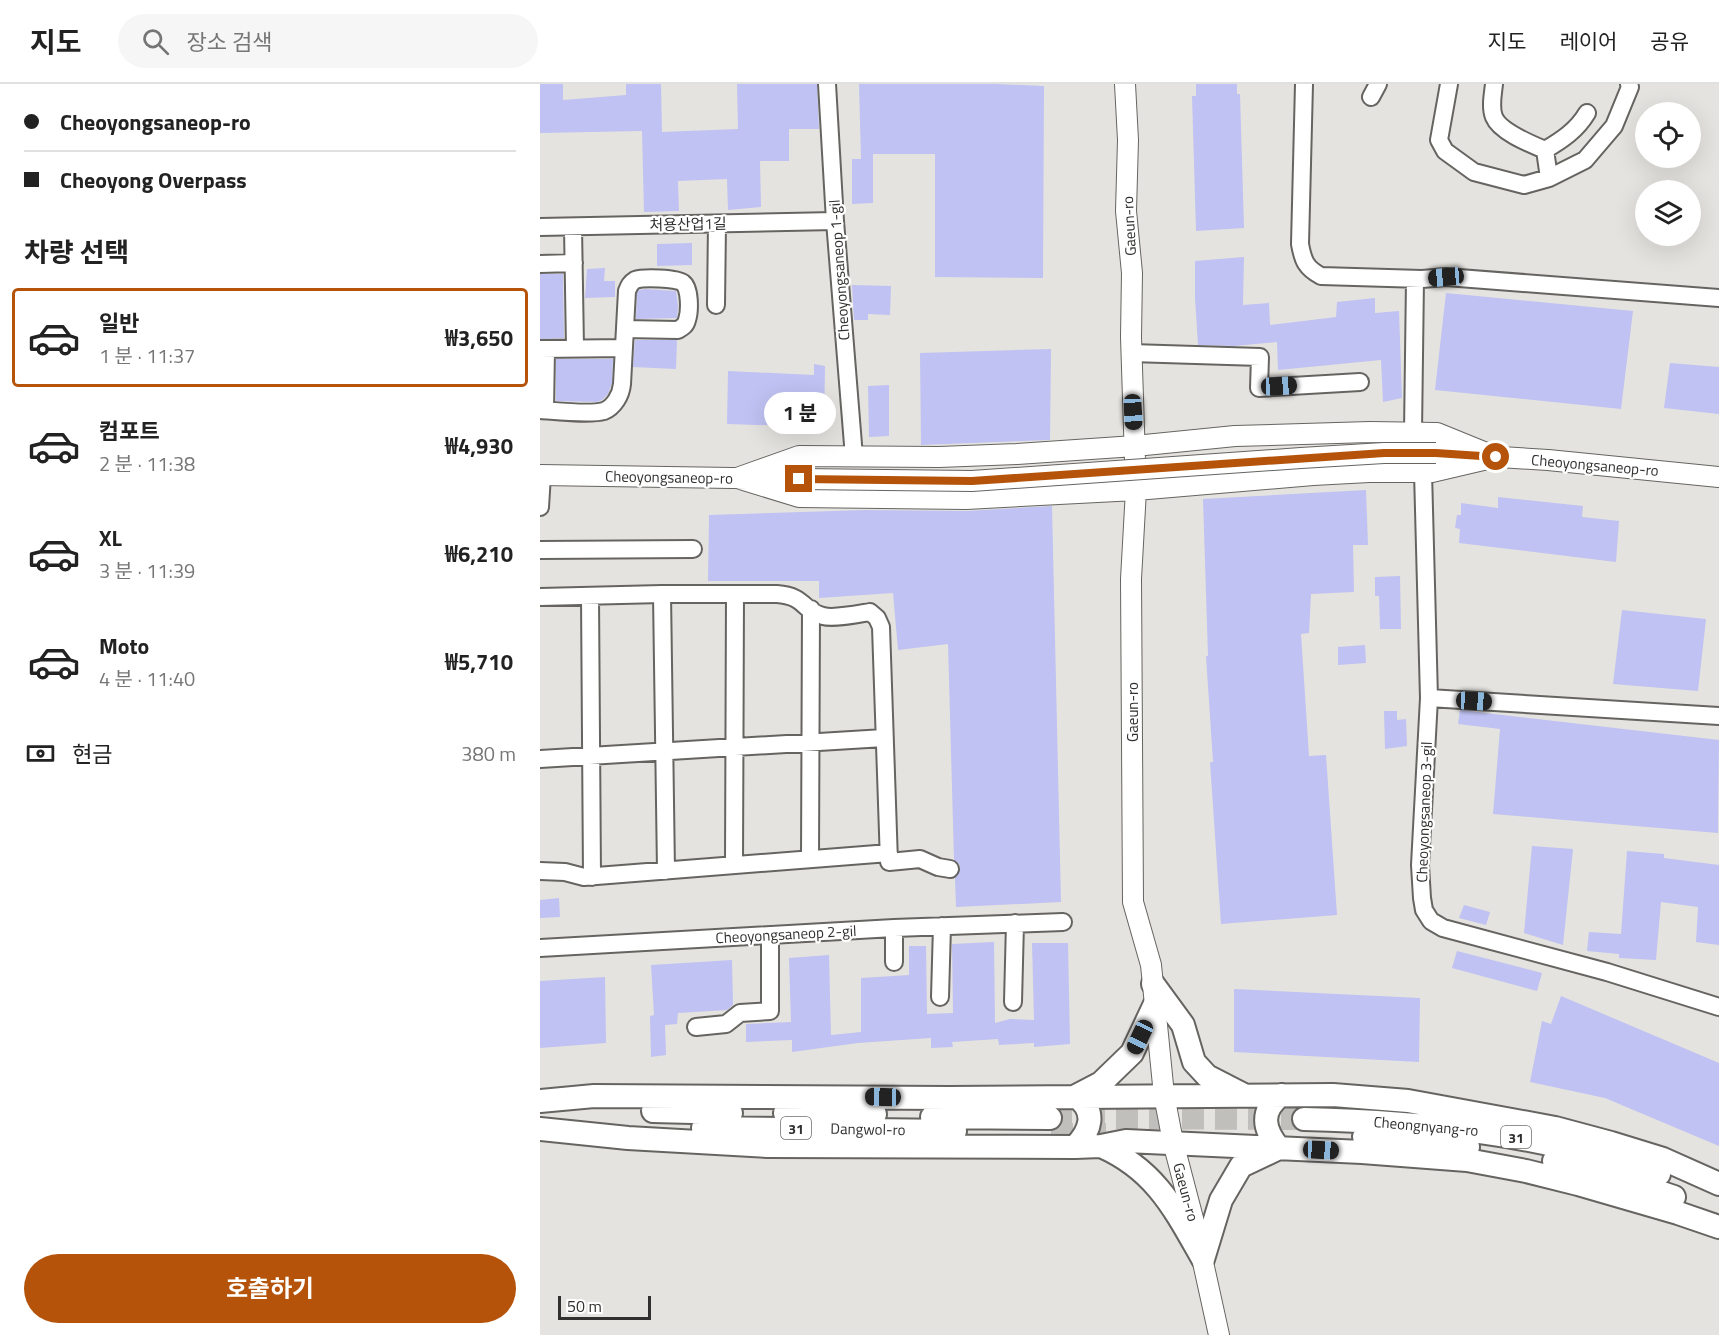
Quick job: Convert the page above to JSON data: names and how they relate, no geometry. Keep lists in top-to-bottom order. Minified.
{"streets":{"highway":["Cheongnyang-ro","31","Dangwol-ro"],"main road":["Gaeun-ro","Cheoyongsaneop-ro"],"street":["처용산업1길","Cheoyongsaneop 1-gil","Cheoyongsaneop 3-gil","Cheoyongsaneop 2-gil"]},"crossings":[["처용산업1길","Cheoyongsaneop 1-gil"]],"scale_bar":"50 m","page":{"header":"지도","search":"장소 검색","nav":["지도","레이어","공유"],"banner":["Cheoyongsaneop-ro","Cheoyong Overpass"],"heading":"차량 선택","list":[{"name":"일반","note":"1 분 · 11:37","value":"₩3,650"},{"name":"컴포트","note":"2 분 · 11:38","value":"₩4,930"},{"name":"XL","note":"3 분 · 11:39","value":"₩6,210"},{"name":"Moto","note":"4 분 · 11:40","value":"₩5,710"}],"bubble":"1 분","pay":["현금","380 m"],"buttons":"호출하기","scale":"50 m"}}
